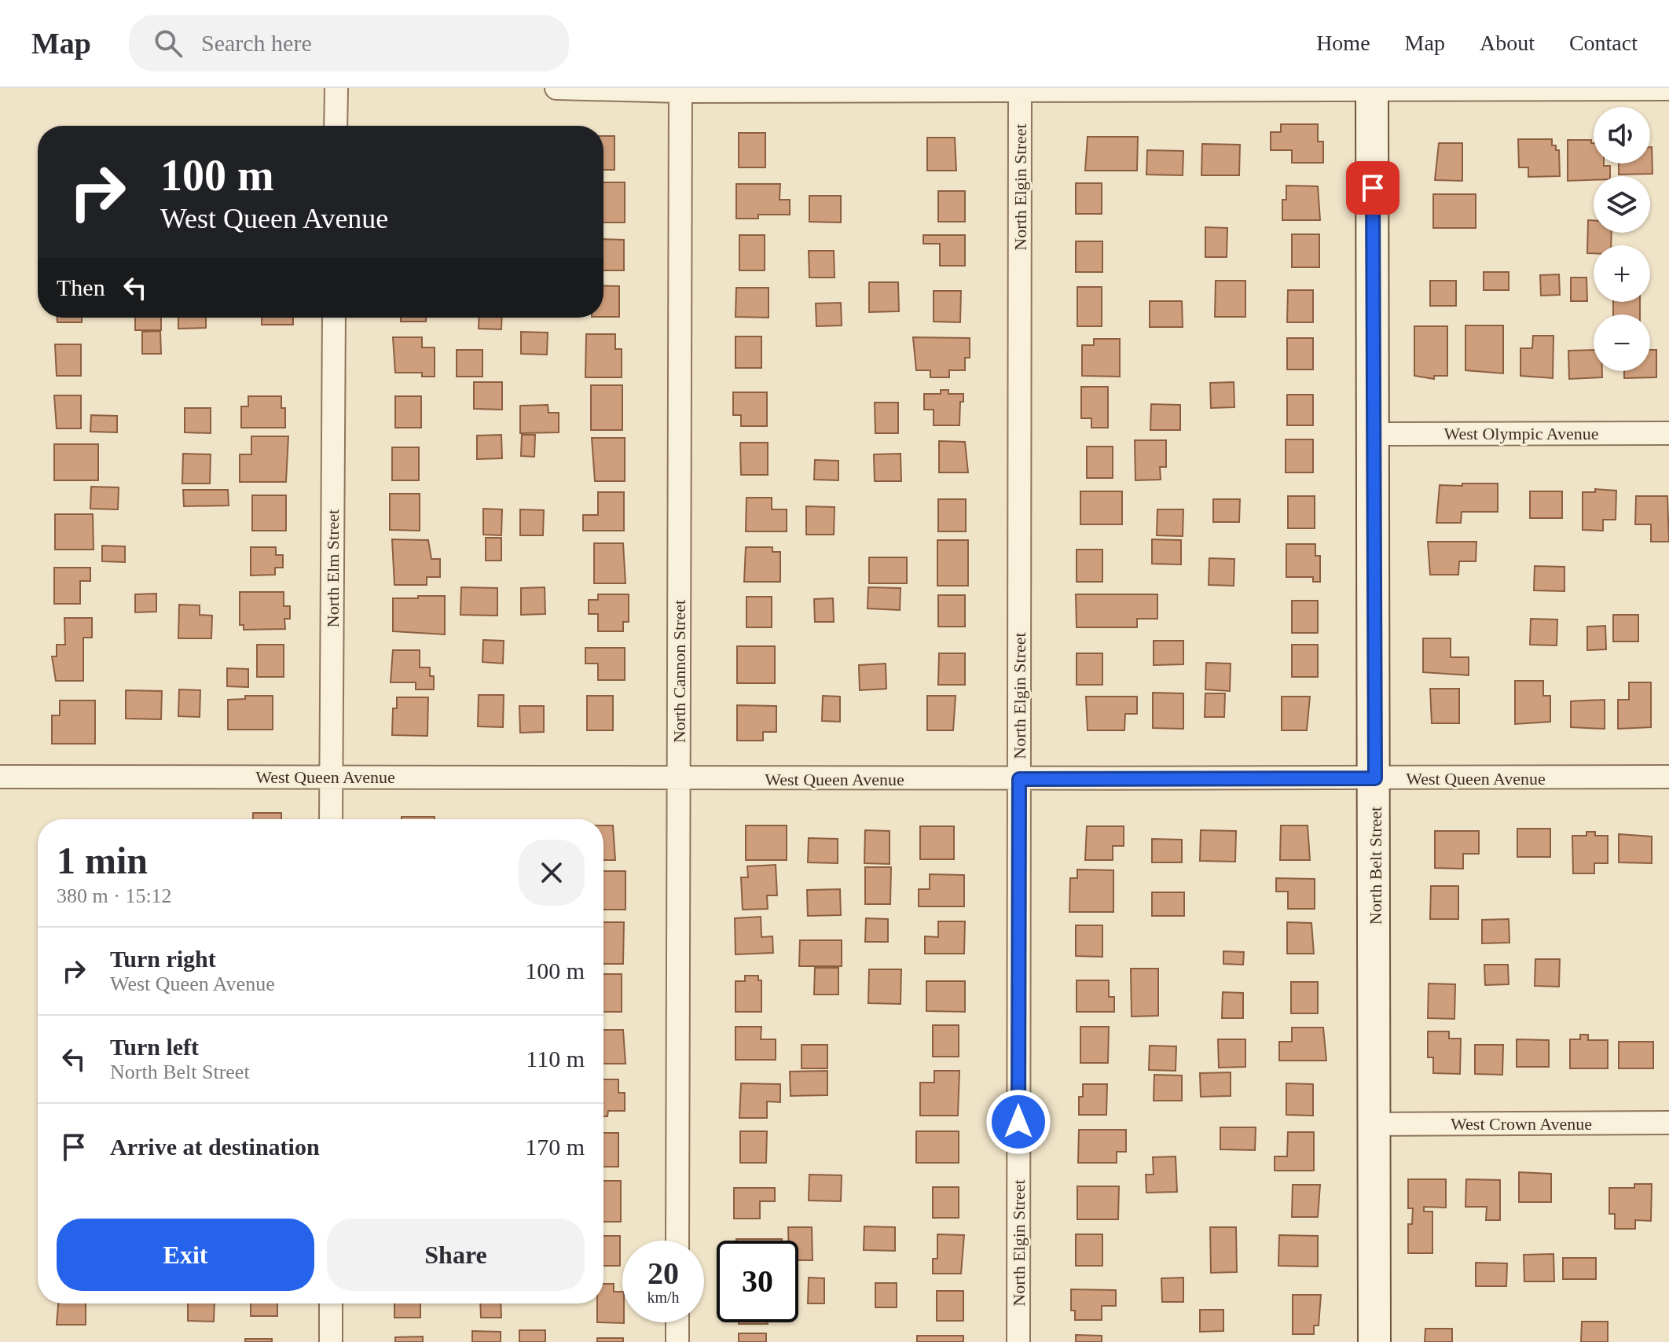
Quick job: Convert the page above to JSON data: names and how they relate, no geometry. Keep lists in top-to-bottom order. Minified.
{"streets":{"street":["North Elgin Street","West Olympic Avenue","North Elm Street","North Cannon Street","West Queen Avenue","North Belt Street","West Crown Avenue"]},"crossings":[["North Elgin Street","West Queen Avenue"],["West Olympic Avenue","North Belt Street"],["North Elm Street","West Queen Avenue"],["North Cannon Street","West Queen Avenue"],["West Queen Avenue","North Belt Street"],["North Belt Street","West Crown Avenue"]],"page":{"header":"Map","search":"Search here","nav":["Home","Map","About","Contact"],"map_buttons":["+","−"],"turn":["100 m","West Queen Avenue"],"then":"Then","heading":["1 min","380 m · 15:12"],"list":[{"name":"Turn right","note":"West Queen Avenue","value":"100 m"},{"name":"Turn left","note":"North Belt Street","value":"110 m"},{"name":"Arrive at destination","value":"170 m"}],"buttons":["Exit","Share"],"speed":"20 km/h","limit":"30"}}
